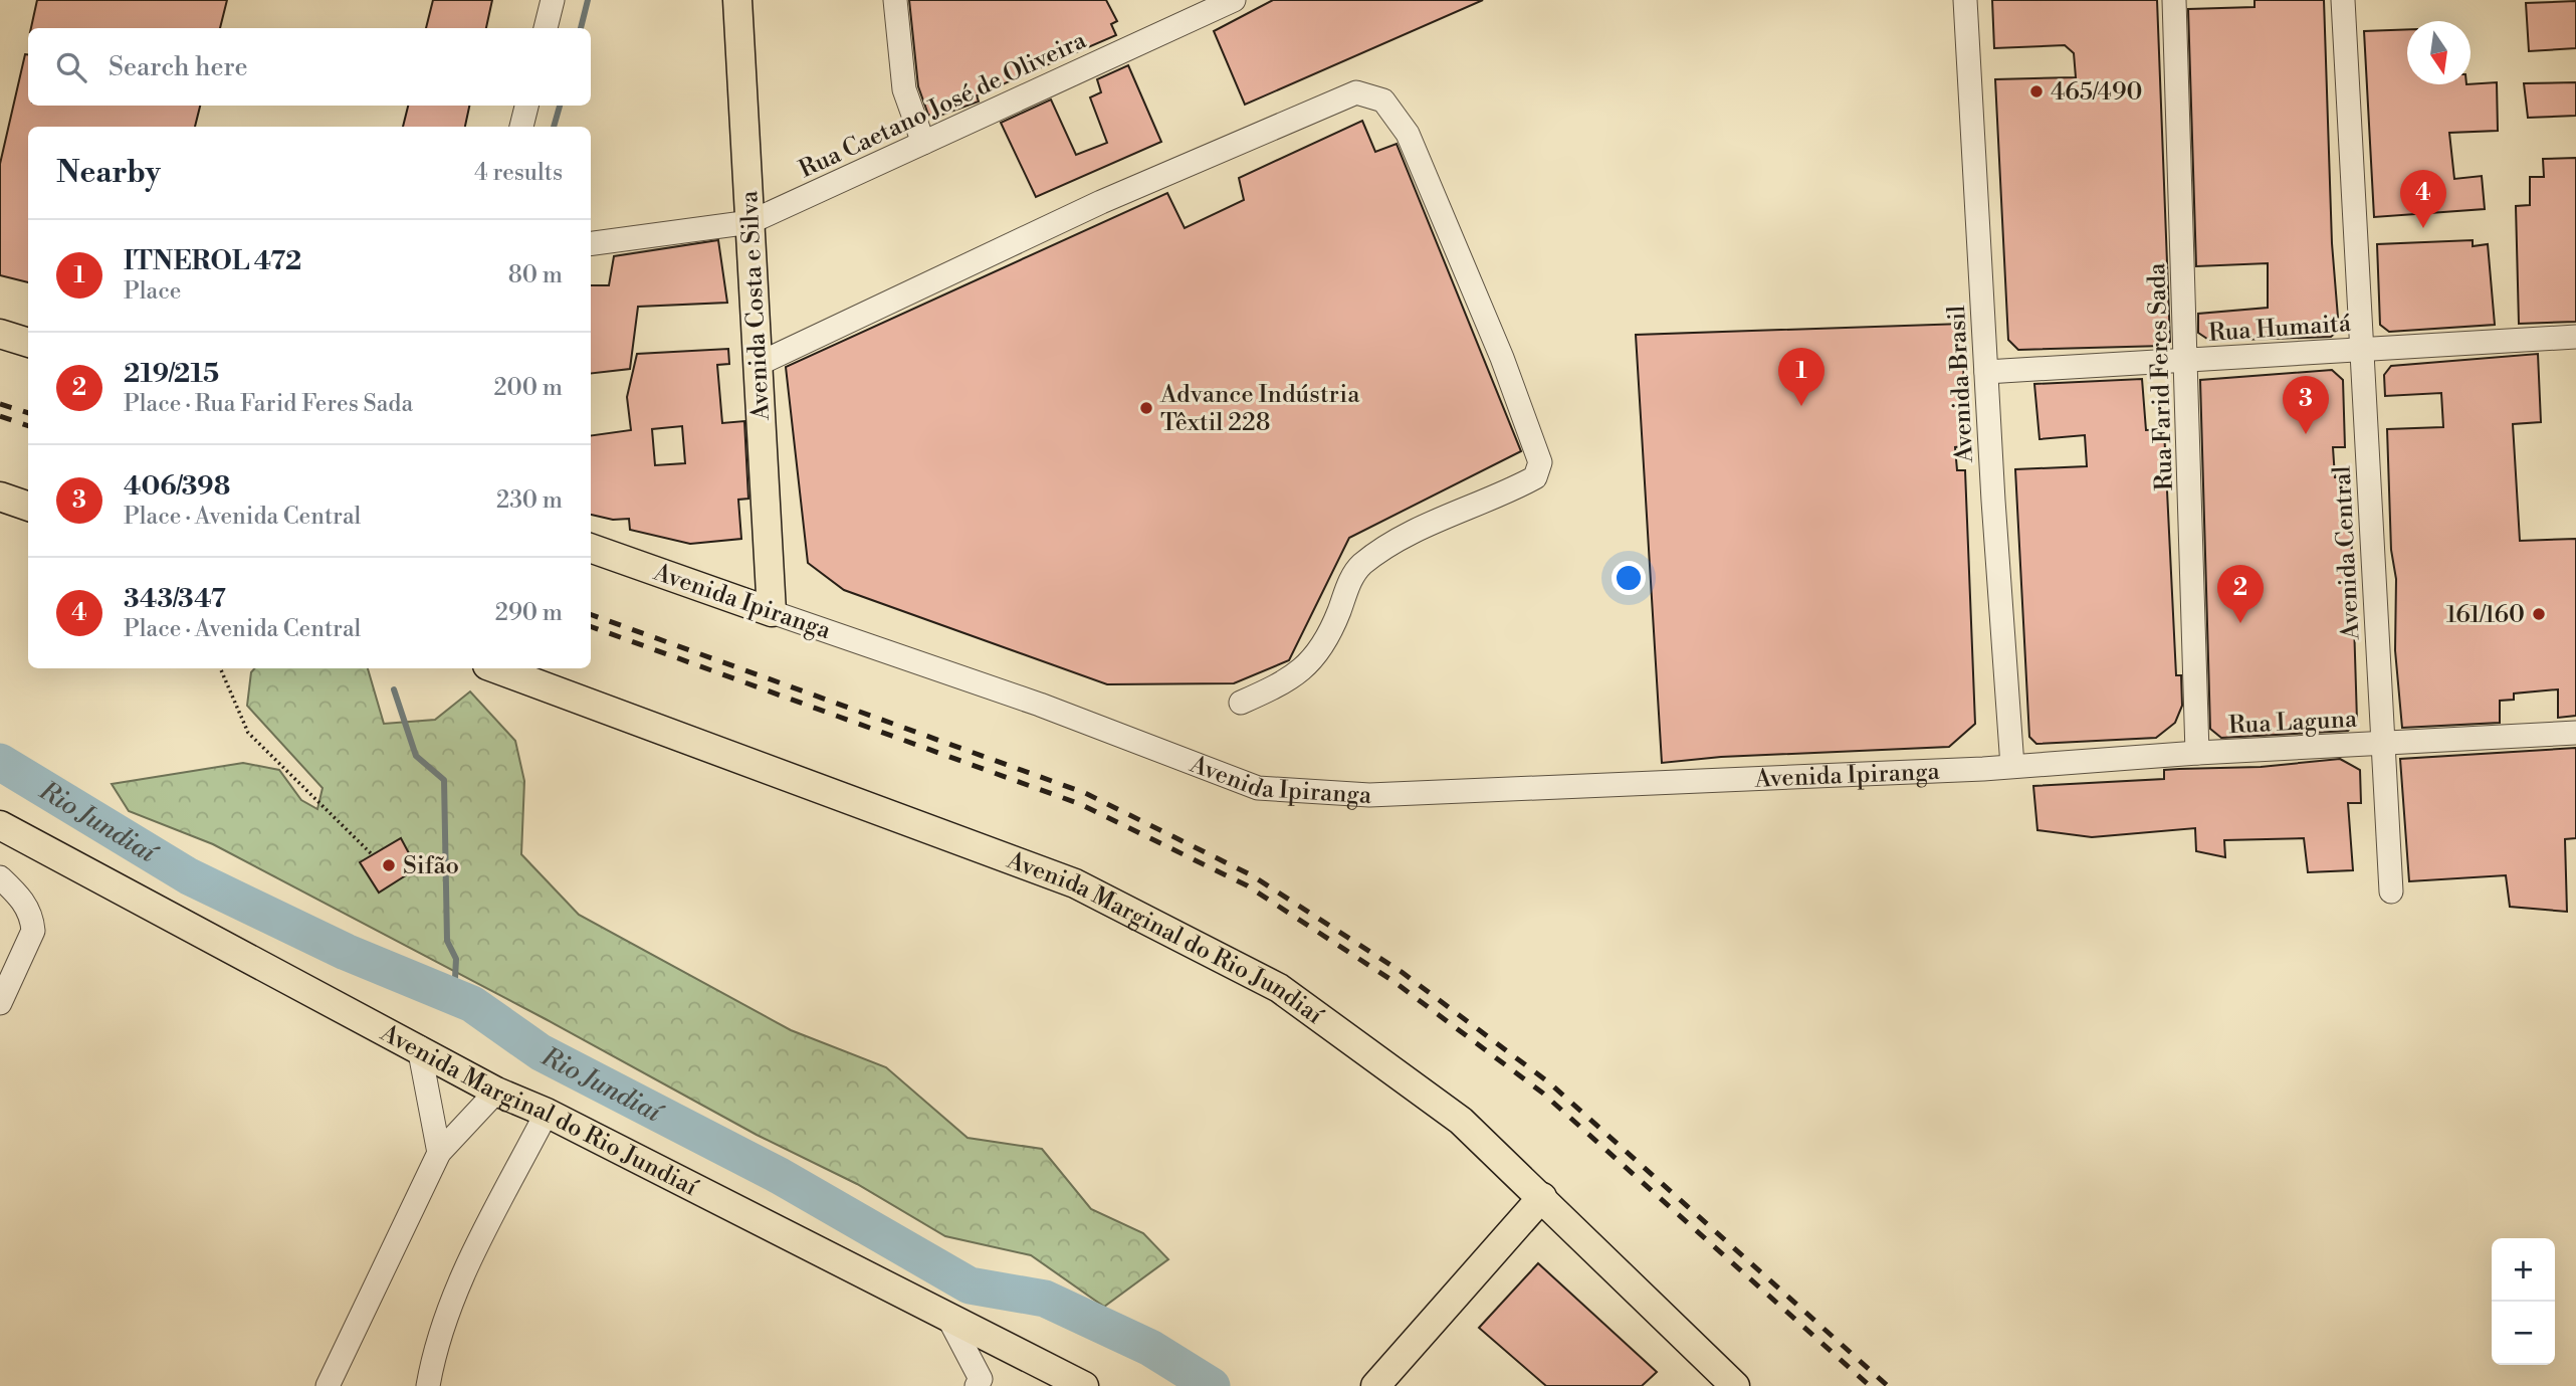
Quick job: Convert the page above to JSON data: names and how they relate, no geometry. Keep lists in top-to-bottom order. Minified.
{"streets":{"main road":["Avenida Costa e Silva","Avenida Ipiranga","Avenida Marginal do Rio Jundiaí"],"street":["Rua Caetano José de Oliveira","Rua Humaitá","Rua Farid Feres Sada","Avenida Brasil","Avenida Central","Rua Laguna"]},"crossings":[["Rua Caetano José de Oliveira","Avenida Costa e Silva"],["Avenida Costa e Silva","Avenida Ipiranga"],["Rua Humaitá","Rua Farid Feres Sada"],["Rua Humaitá","Avenida Brasil"],["Rua Humaitá","Avenida Central"],["Rua Farid Feres Sada","Rua Laguna"],["Avenida Brasil","Avenida Ipiranga"],["Avenida Brasil","Rua Laguna"],["Avenida Central","Rua Laguna"],["Avenida Ipiranga","Rua Laguna"]],"water":["Rio Jundiaí"],"places":["465/490","Advance Indústria Têxtil 228","161/160","Sifão"],"north":"bottom","page":{"search":"Search here","heading":["Nearby","4 results"],"pins":["4","1","3","2"],"list":[{"mark":"1","name":"ITNEROL 472","note":"Place","value":"80 m"},{"mark":"2","name":"219/215","note":"Place · Rua Farid Feres Sada","value":"200 m"},{"mark":"3","name":"406/398","note":"Place · Avenida Central","value":"230 m"},{"mark":"4","name":"343/347","note":"Place · Avenida Central","value":"290 m"}],"map_buttons":["+","−"]}}
